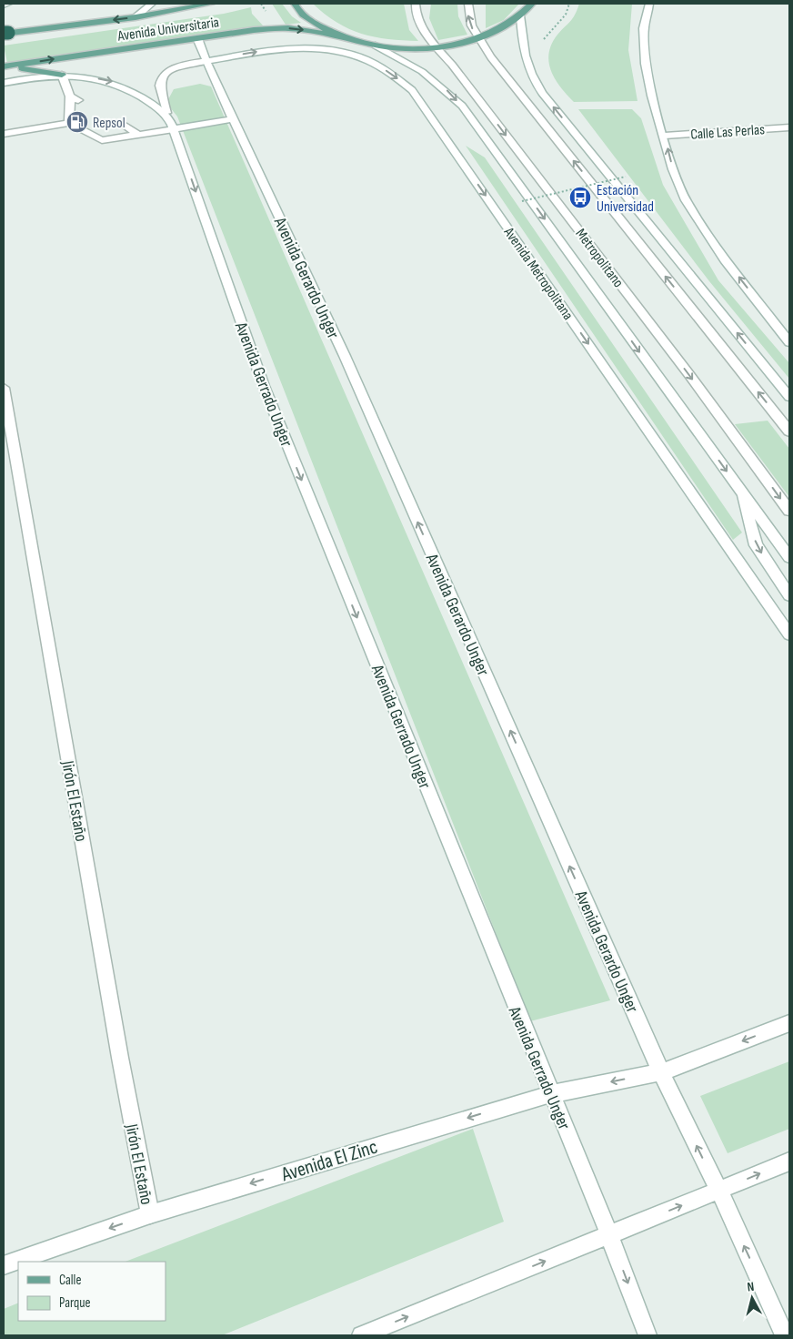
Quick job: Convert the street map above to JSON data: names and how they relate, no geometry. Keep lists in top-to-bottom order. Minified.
{"streets":{"main road":["Avenida Universitaria","Calle Las Perlas","Metropolitano","Avenida Metropolitana","Avenida Gerardo Unger","Avenida Gerrado Unger","Jirón El Estaño","Avenida El Zinc"]},"crossings":[["Avenida Universitaria","Avenida Gerardo Unger"],["Avenida Metropolitana","Avenida Gerardo Unger"],["Avenida Metropolitana","Avenida Gerrado Unger"],["Avenida Gerardo Unger","Avenida Gerrado Unger"],["Avenida Gerardo Unger","Avenida El Zinc"],["Avenida Gerrado Unger","Avenida El Zinc"],["Jirón El Estaño","Avenida El Zinc"]],"one_way":["Avenida Gerardo Unger","Avenida Gerrado Unger","Avenida El Zinc"],"places":{"fuel station":["Repsol"],"bus stop":["Estación Universidad"]},"legend":["Calle","Parque"],"north":"top"}
